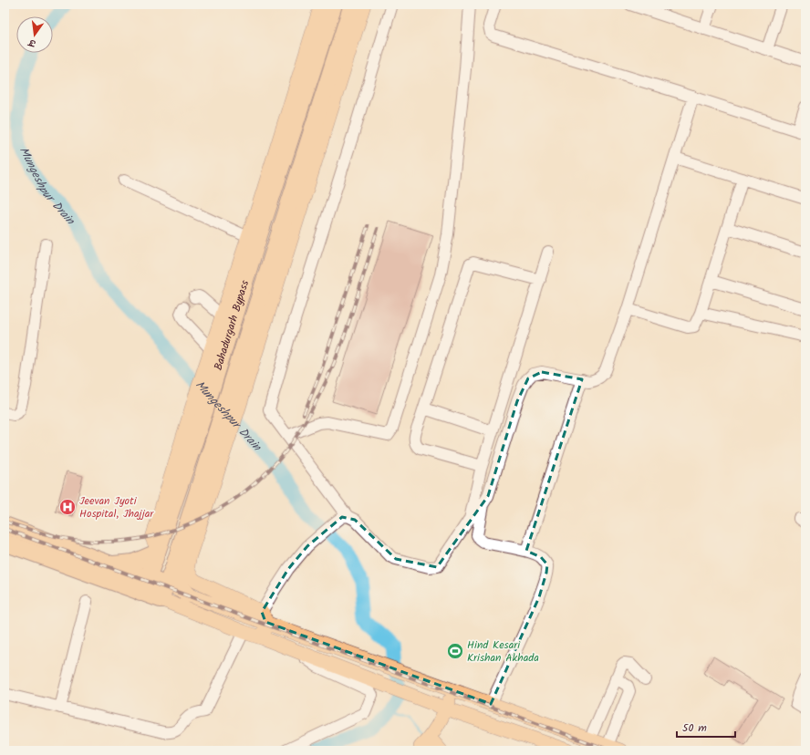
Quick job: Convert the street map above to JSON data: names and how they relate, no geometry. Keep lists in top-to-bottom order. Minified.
{"streets":{"highway":["Bahadurgarh Bypass"]},"water":["Mungeshpur Drain"],"places":{"hospital":["Jeevan Jyoti Hospital, Jhajjar"],"sports":["Hind Kesari Krishan Akhada"]},"scale_bar":"50 m","north":"bottom"}
